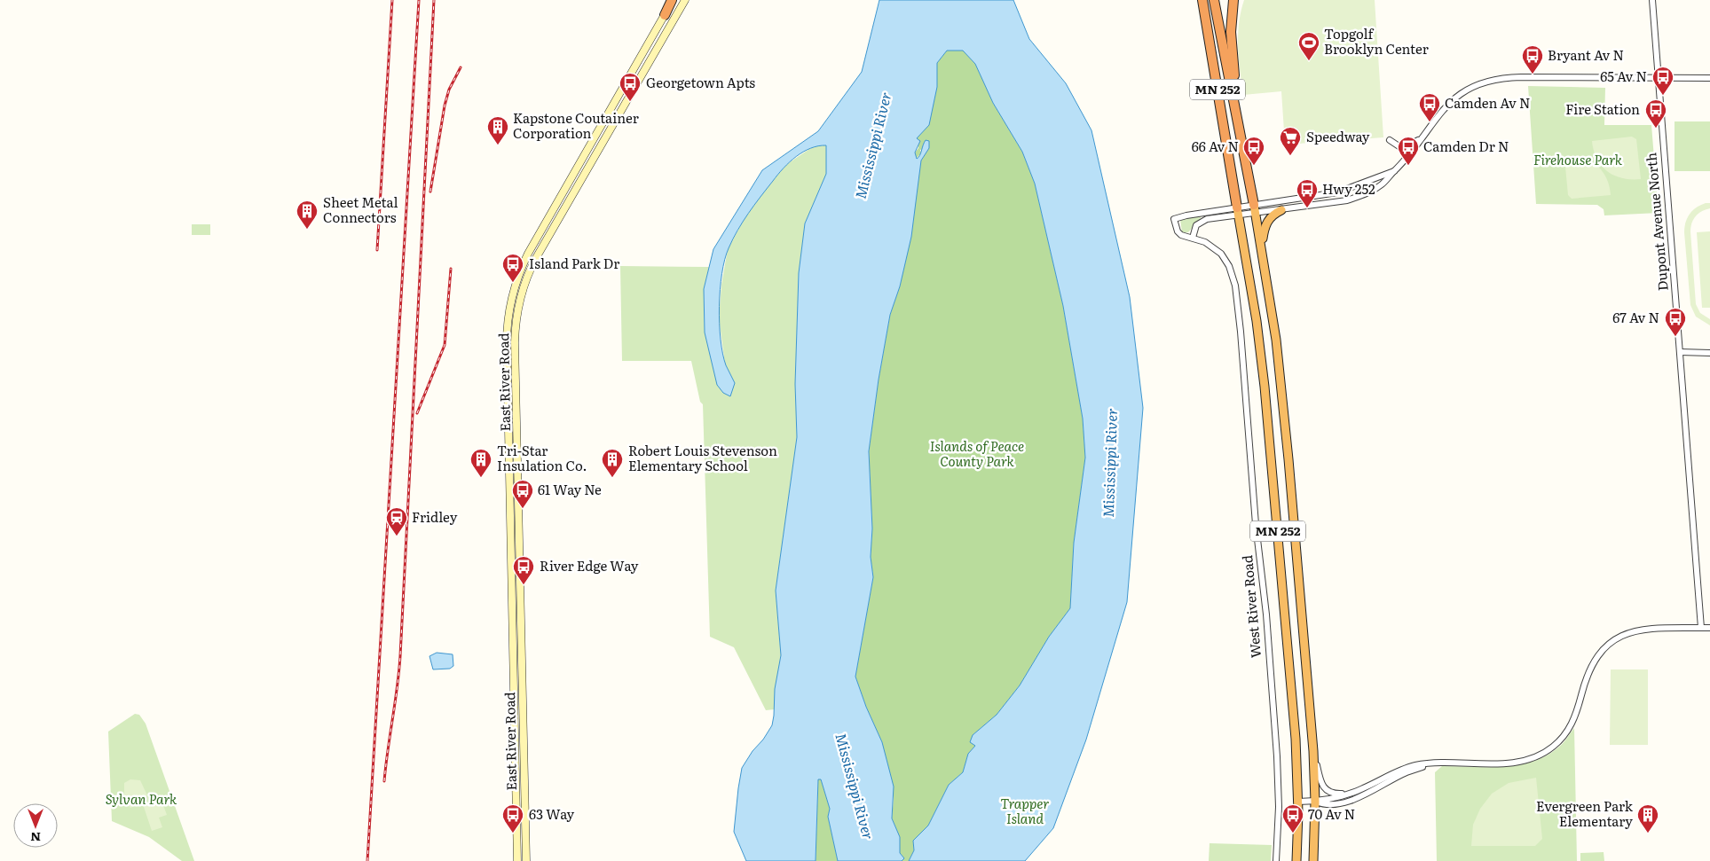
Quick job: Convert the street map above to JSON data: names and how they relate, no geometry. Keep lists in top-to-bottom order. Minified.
{"streets":{"highway":["MN 252"],"main road":["East River Road"],"street":["Dupont Avenue North","West River Road"]},"water":["Mississippi River"],"parks":["Firehouse Park","Islands of Peace County Park","Sylvan Park","Trapper Island"],"places":{"sports":["Topgolf Brooklyn Center"],"bus stop":["Bryant Av N","65 Av N","Georgetown Apts","Camden Av N","Fire Station","66 Av N","Camden Dr N","Hwy 252","Island Park Dr","67 Av N","61 Way Ne","River Edge Way","63 Way","70 Av N"],"building":["Kapstone Coutainer Corporation","Sheet Metal Connectors","Tri-Star Insulation Co.","Robert Louis Stevenson Elementary School","Evergreen Park Elementary"],"supermarket":["Speedway"],"station":["Fridley"]},"north":"bottom"}
